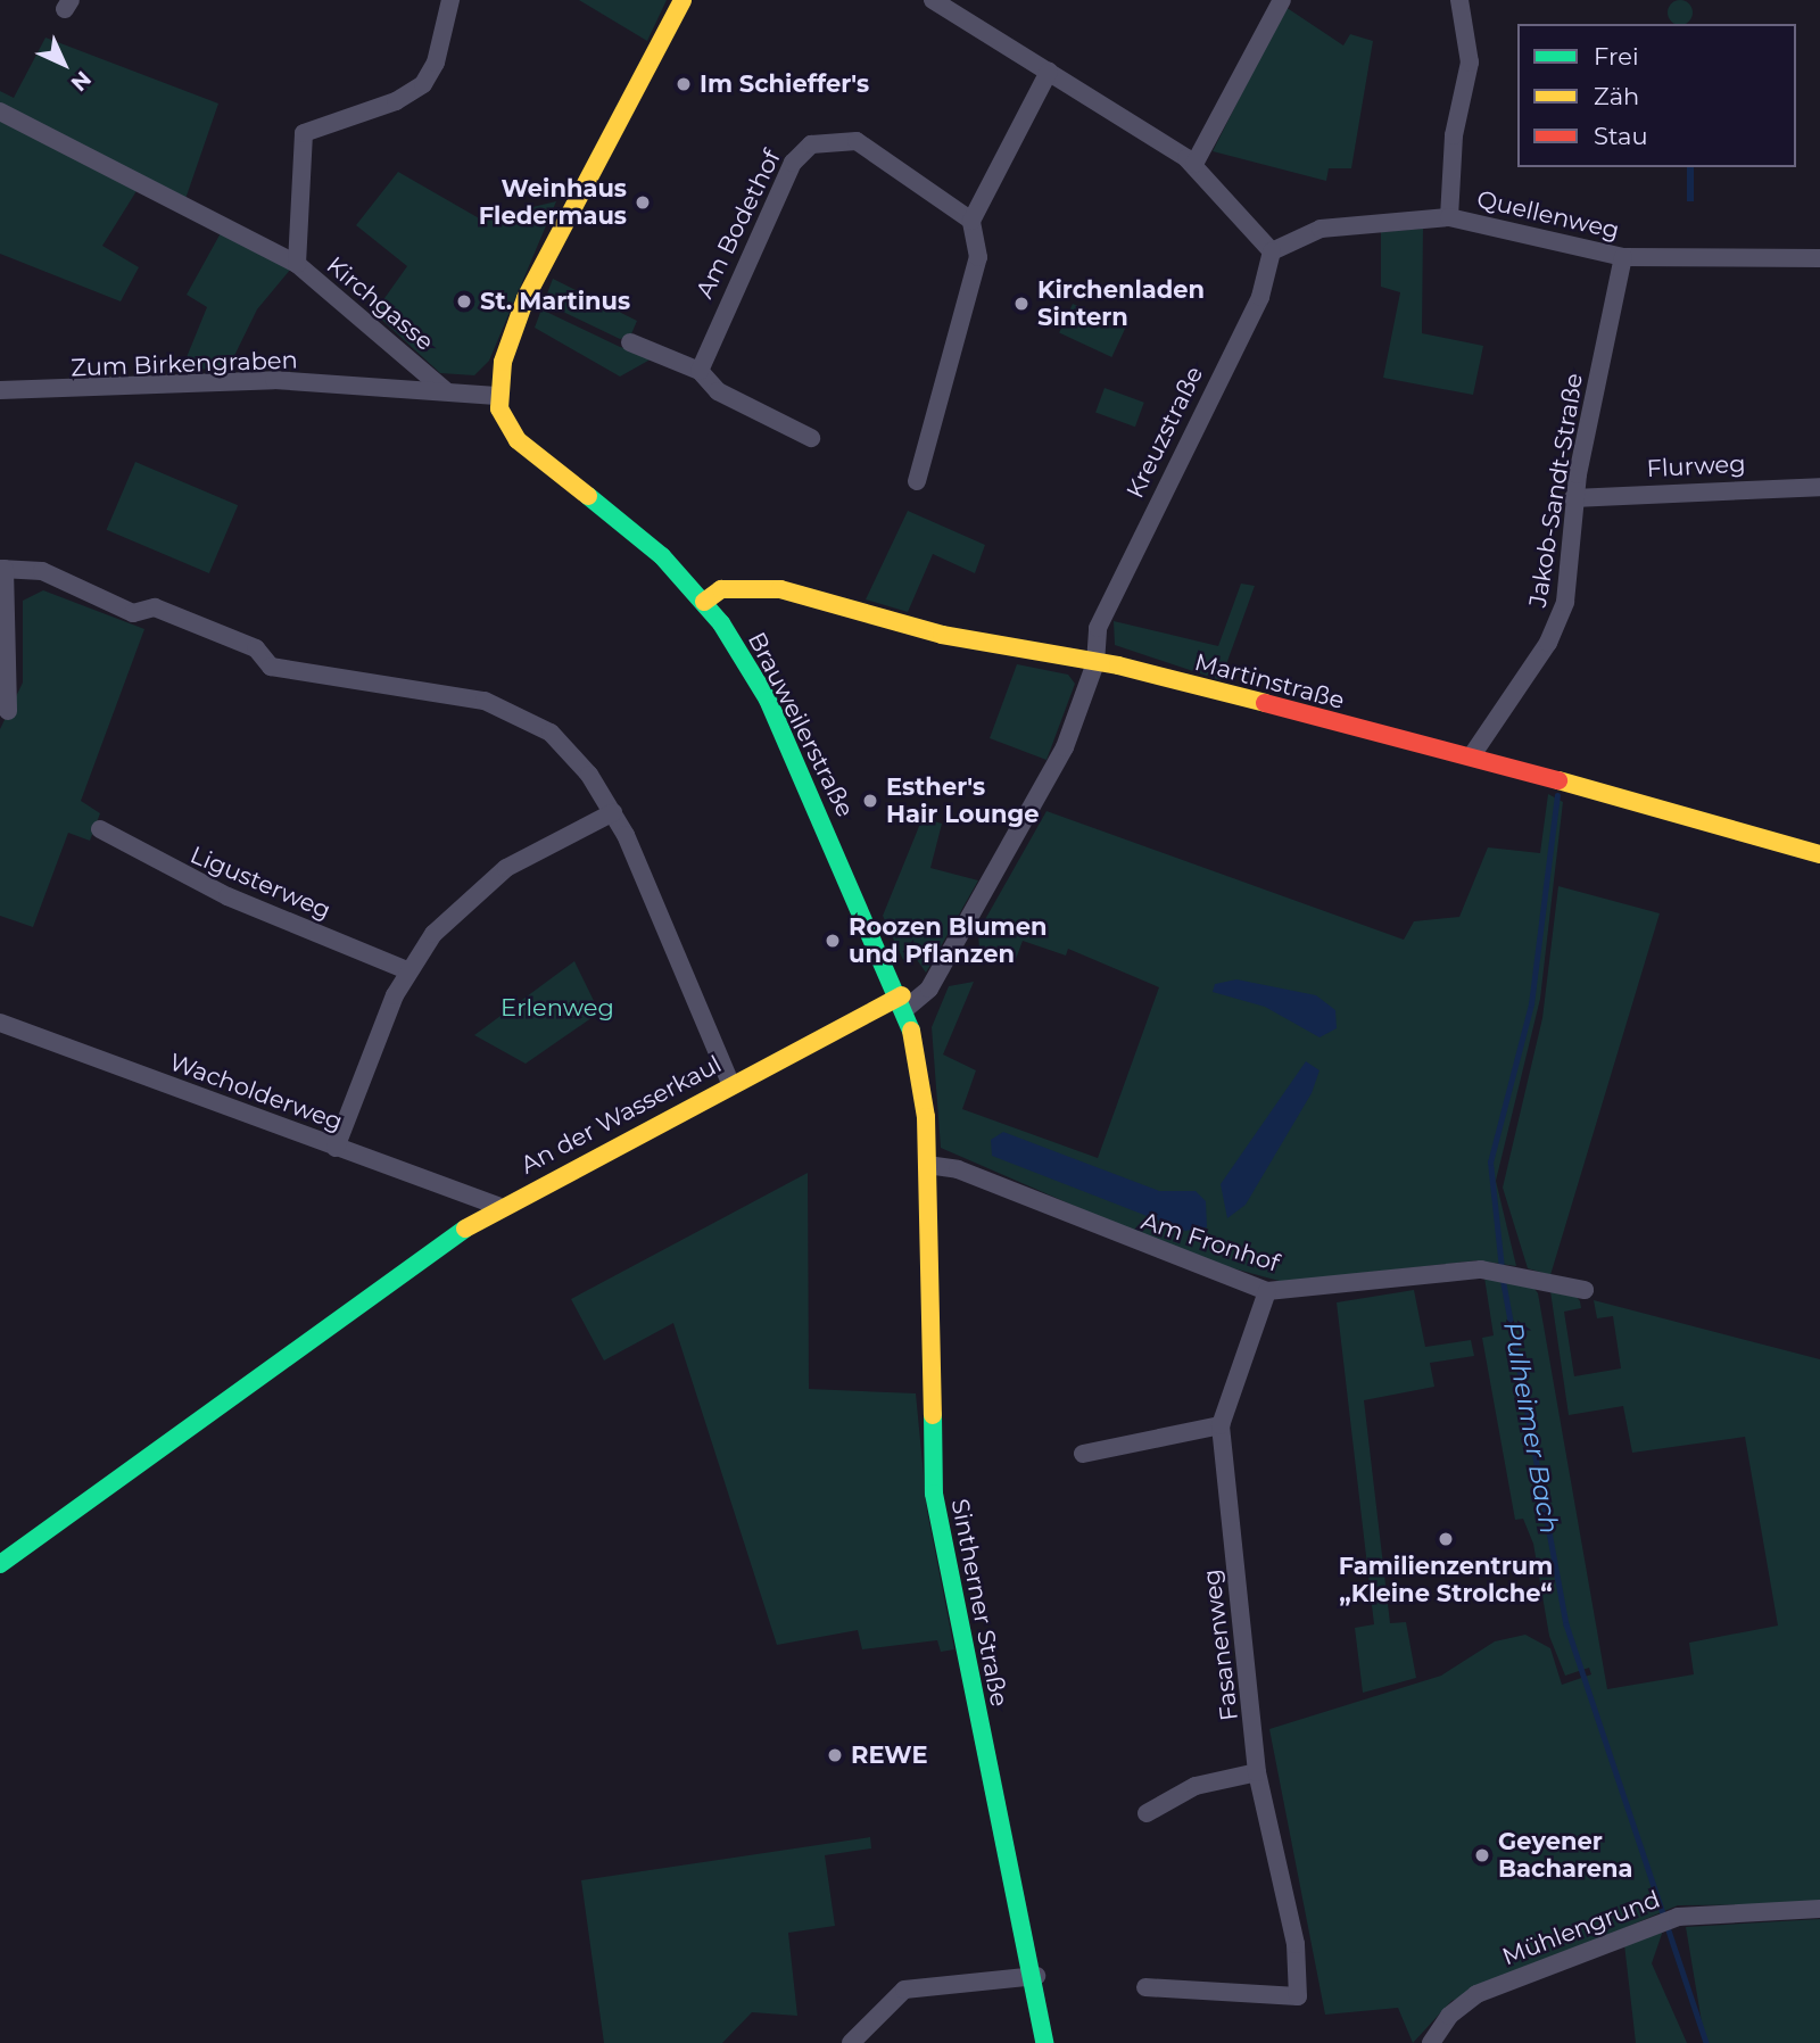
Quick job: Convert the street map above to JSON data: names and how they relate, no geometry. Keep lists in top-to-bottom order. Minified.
{"streets":{"street":["Quellenweg","Am Bodethof","Kirchgasse","Zum Birkengraben","Kreuzstraße","Flurweg","Jakob-Sandt-Straße","Martinstraße","Brauweilerstraße","Ligusterweg","Wacholderweg","An der Wasserkaul","Am Fronhof","Sintherner Straße","Fasanenweg","Mühlengrund"]},"crossings":[["Quellenweg","Kreuzstraße"],["Quellenweg","Jakob-Sandt-Straße"],["Kirchgasse","Zum Birkengraben"],["Zum Birkengraben","Brauweilerstraße"],["Kreuzstraße","Martinstraße"],["Kreuzstraße","Brauweilerstraße"],["Kreuzstraße","An der Wasserkaul"],["Flurweg","Jakob-Sandt-Straße"],["Jakob-Sandt-Straße","Martinstraße"],["Martinstraße","Brauweilerstraße"],["Brauweilerstraße","An der Wasserkaul"],["Brauweilerstraße","Am Fronhof"],["Brauweilerstraße","Sintherner Straße"],["Wacholderweg","An der Wasserkaul"],["Am Fronhof","Sintherner Straße"],["Am Fronhof","Fasanenweg"]],"water":["Pulheimer Bach"],"parks":["Erlenweg"],"places":["Im Schieffer's","Weinhaus Fledermaus","St. Martinus","Kirchenladen Sintern","Esther's Hair Lounge","Roozen Blumen und Pflanzen","Familienzentrum „Kleine Strolche“","REWE","Geyener Bacharena"],"legend":["Frei","Zäh","Stau"],"north":"bottom right"}
